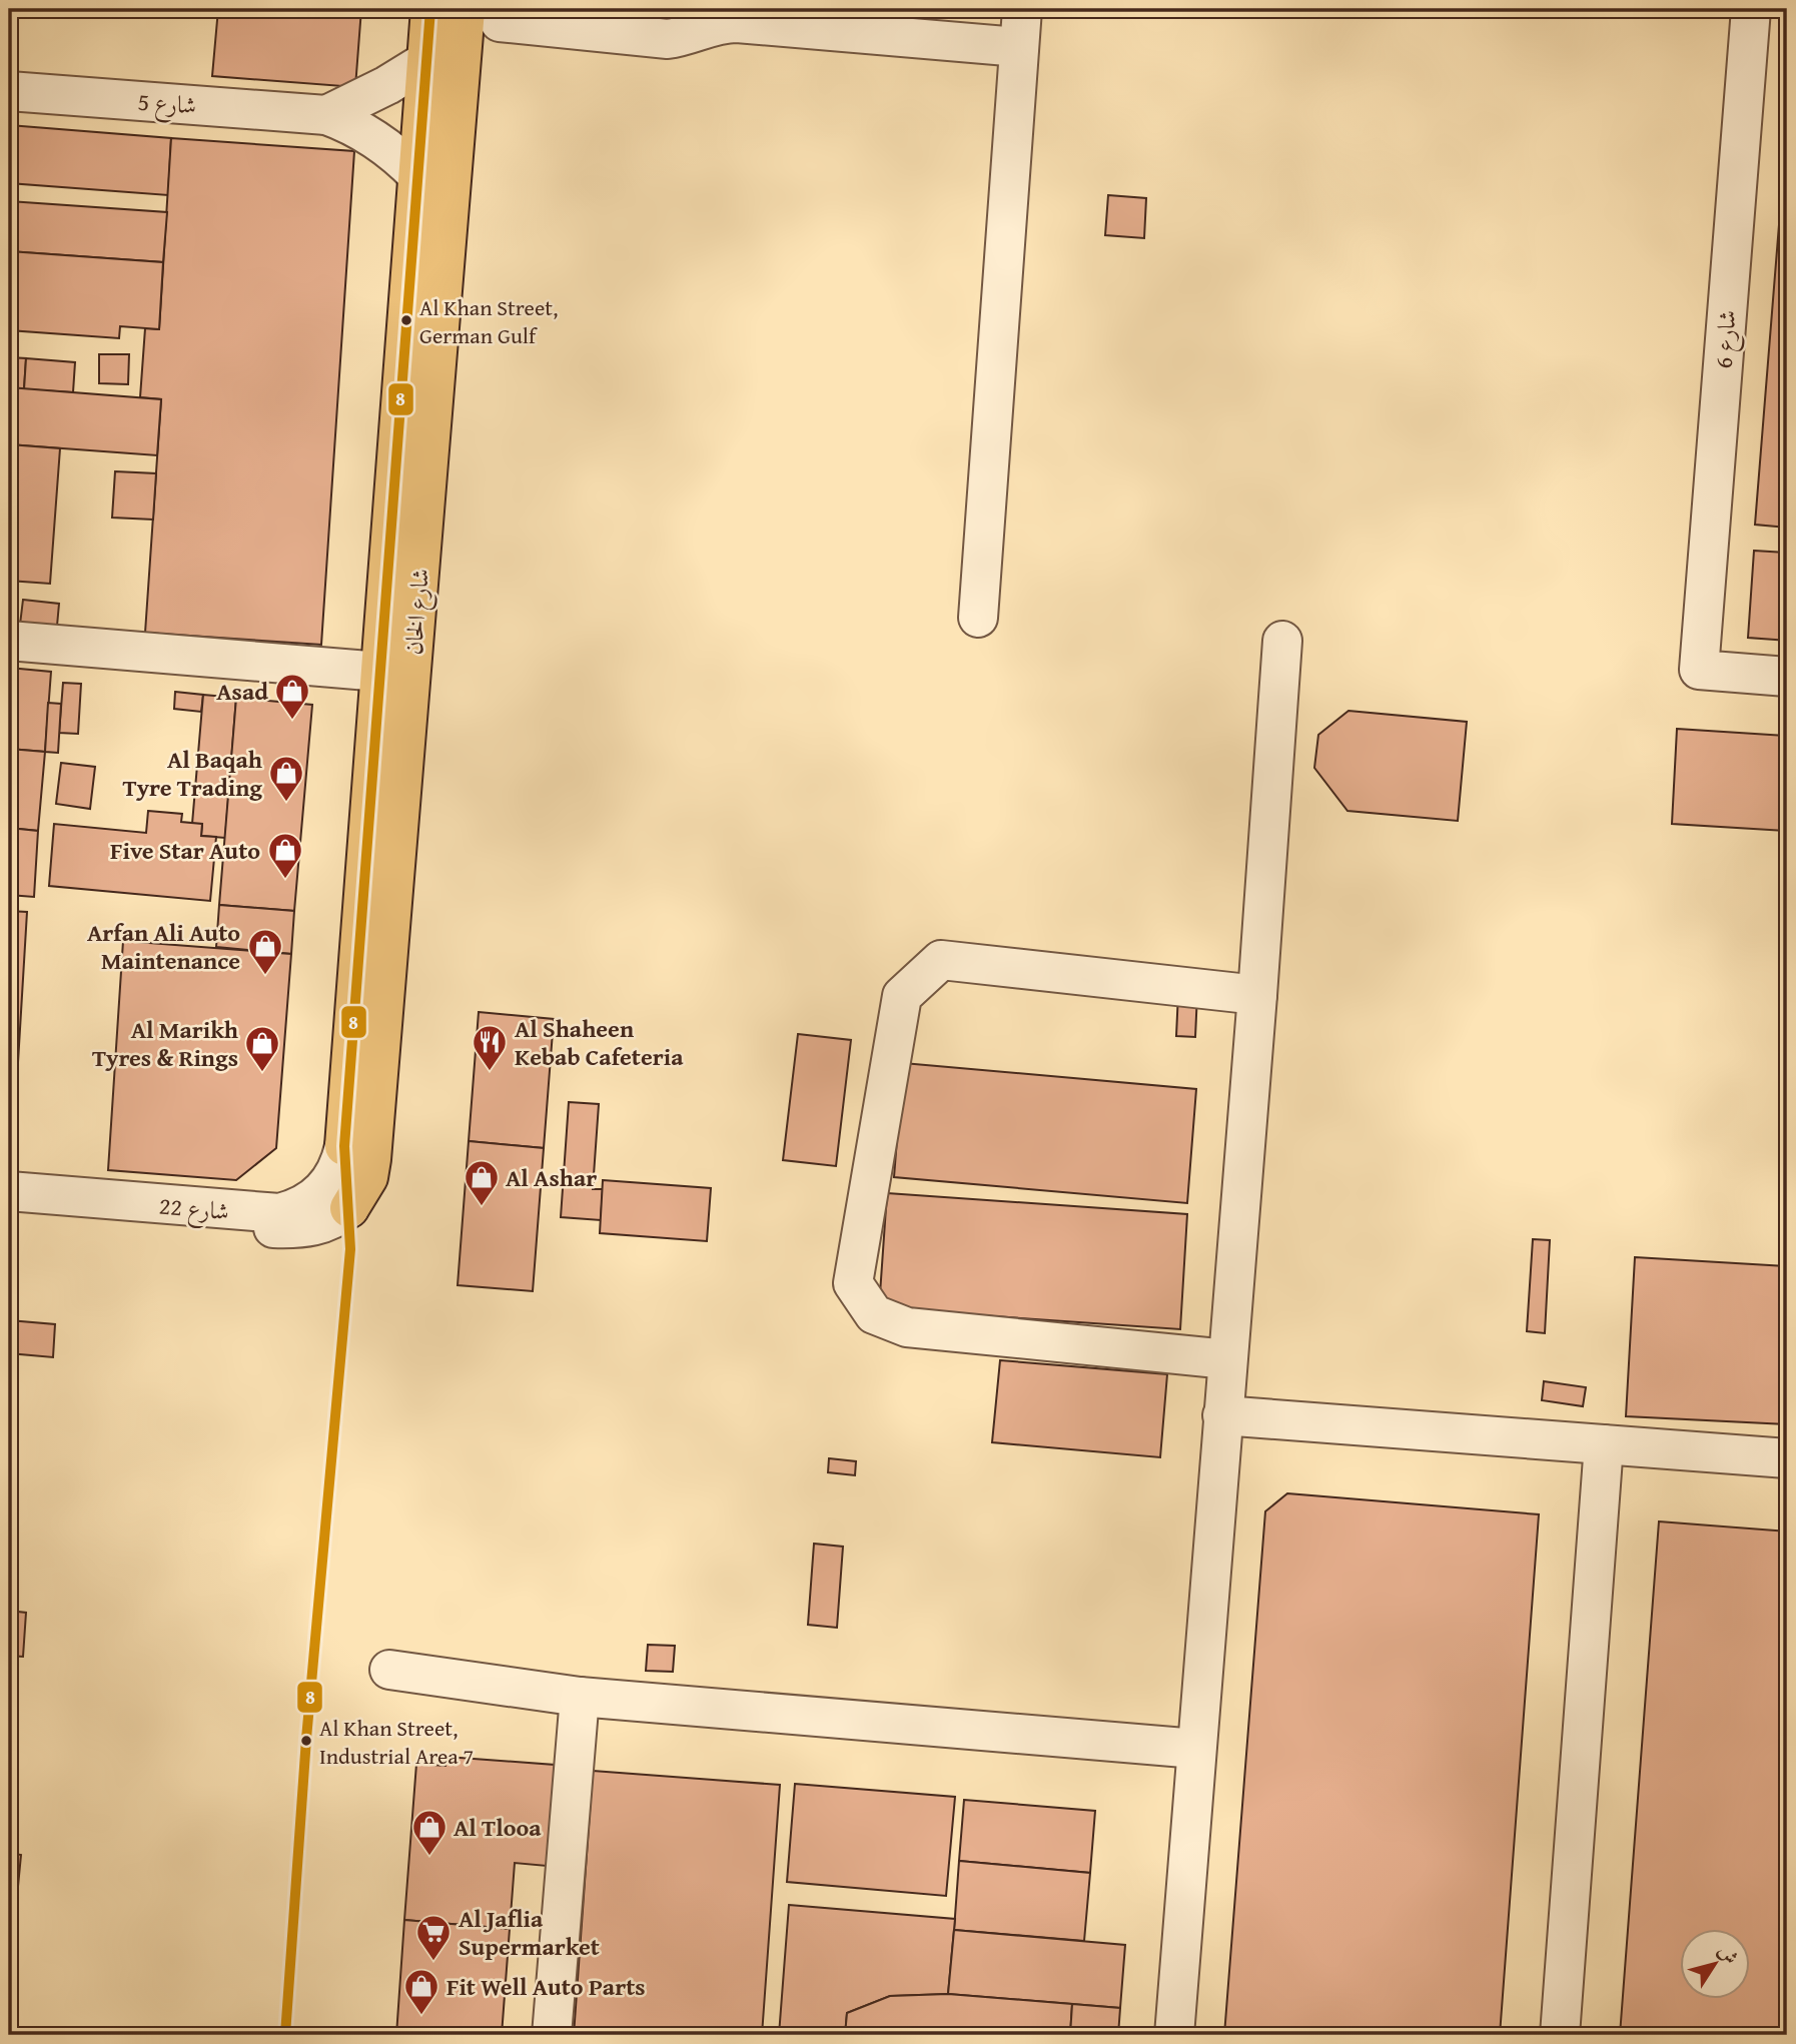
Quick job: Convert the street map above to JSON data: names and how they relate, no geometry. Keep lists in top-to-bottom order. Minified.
{"streets":{"main road":["شارع الخان"],"street":["شارع 5","شارع 6","شارع 22"]},"crossings":[["شارع 5","شارع الخان"],["شارع الخان","شارع 22"]],"places":{"other":["Al Khan Street, German Gulf","Al Khan Street, Industrial Area 7"],"shop":["Asad","Al Baqah Tyre Trading","Five Star Auto","Arfan Ali Auto Maintenance","Al Marikh Tyres & Rings","Al Ashar","Al Tlooa","Fit Well Auto Parts"],"restaurant":["Al Shaheen Kebab Cafeteria"],"supermarket":["Al Jaflia Supermarket"]},"lines":["transit line 8"],"north":"top right"}
